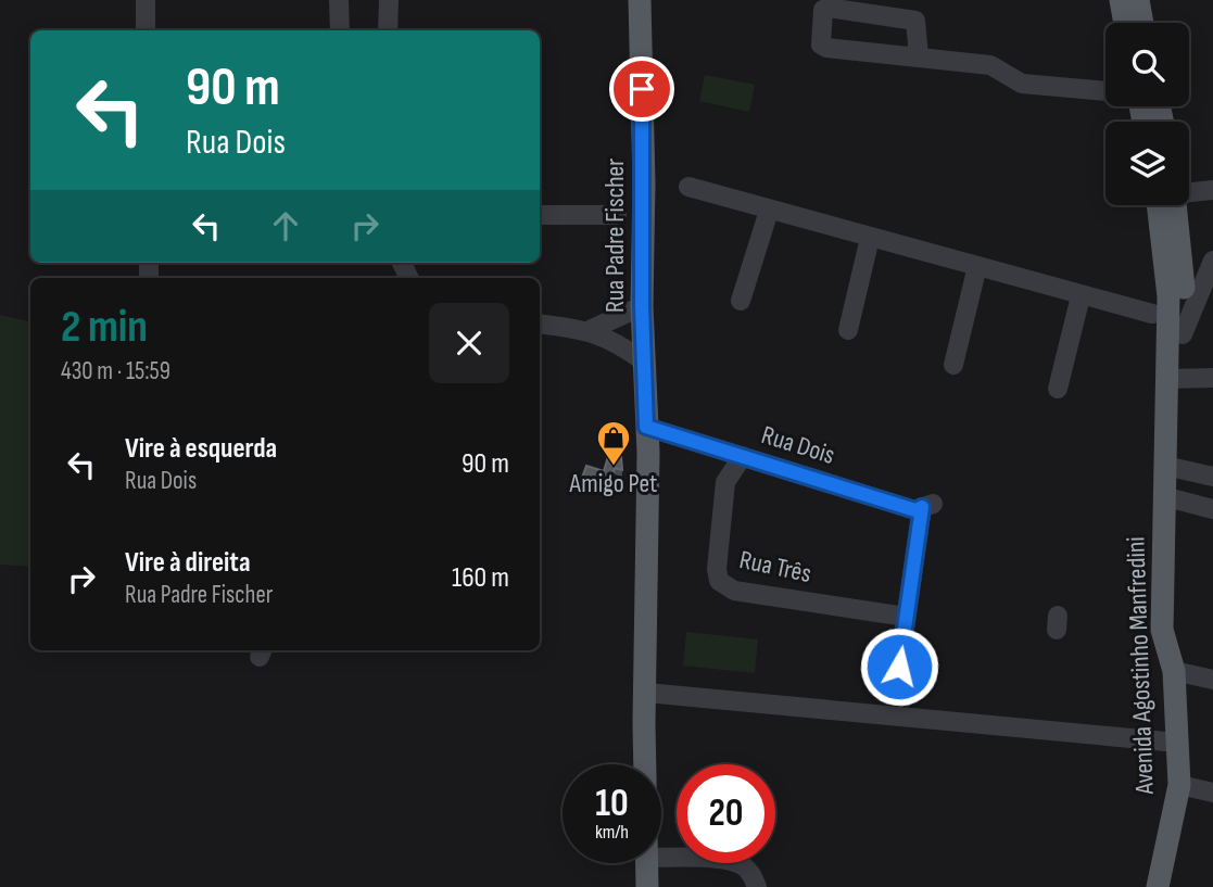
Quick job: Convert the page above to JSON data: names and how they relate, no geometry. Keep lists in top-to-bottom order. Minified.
{"streets":{"main road":["Rua Padre Fischer","Avenida Agostinho Manfredini"],"street":["Rua Dois","Rua Três"]},"crossings":[["Rua Padre Fischer","Rua Dois"],["Rua Dois","Rua Três"]],"places":{"shop":["Amigo Pet"]},"page":{"turn":["90 m","Rua Dois"],"heading":["2 min","430 m · 15:59"],"list":[{"name":"Vire à esquerda","note":"Rua Dois","value":"90 m"},{"name":"Vire à direita","note":"Rua Padre Fischer","value":"160 m"}],"speed":"10 km/h","limit":"20"}}
